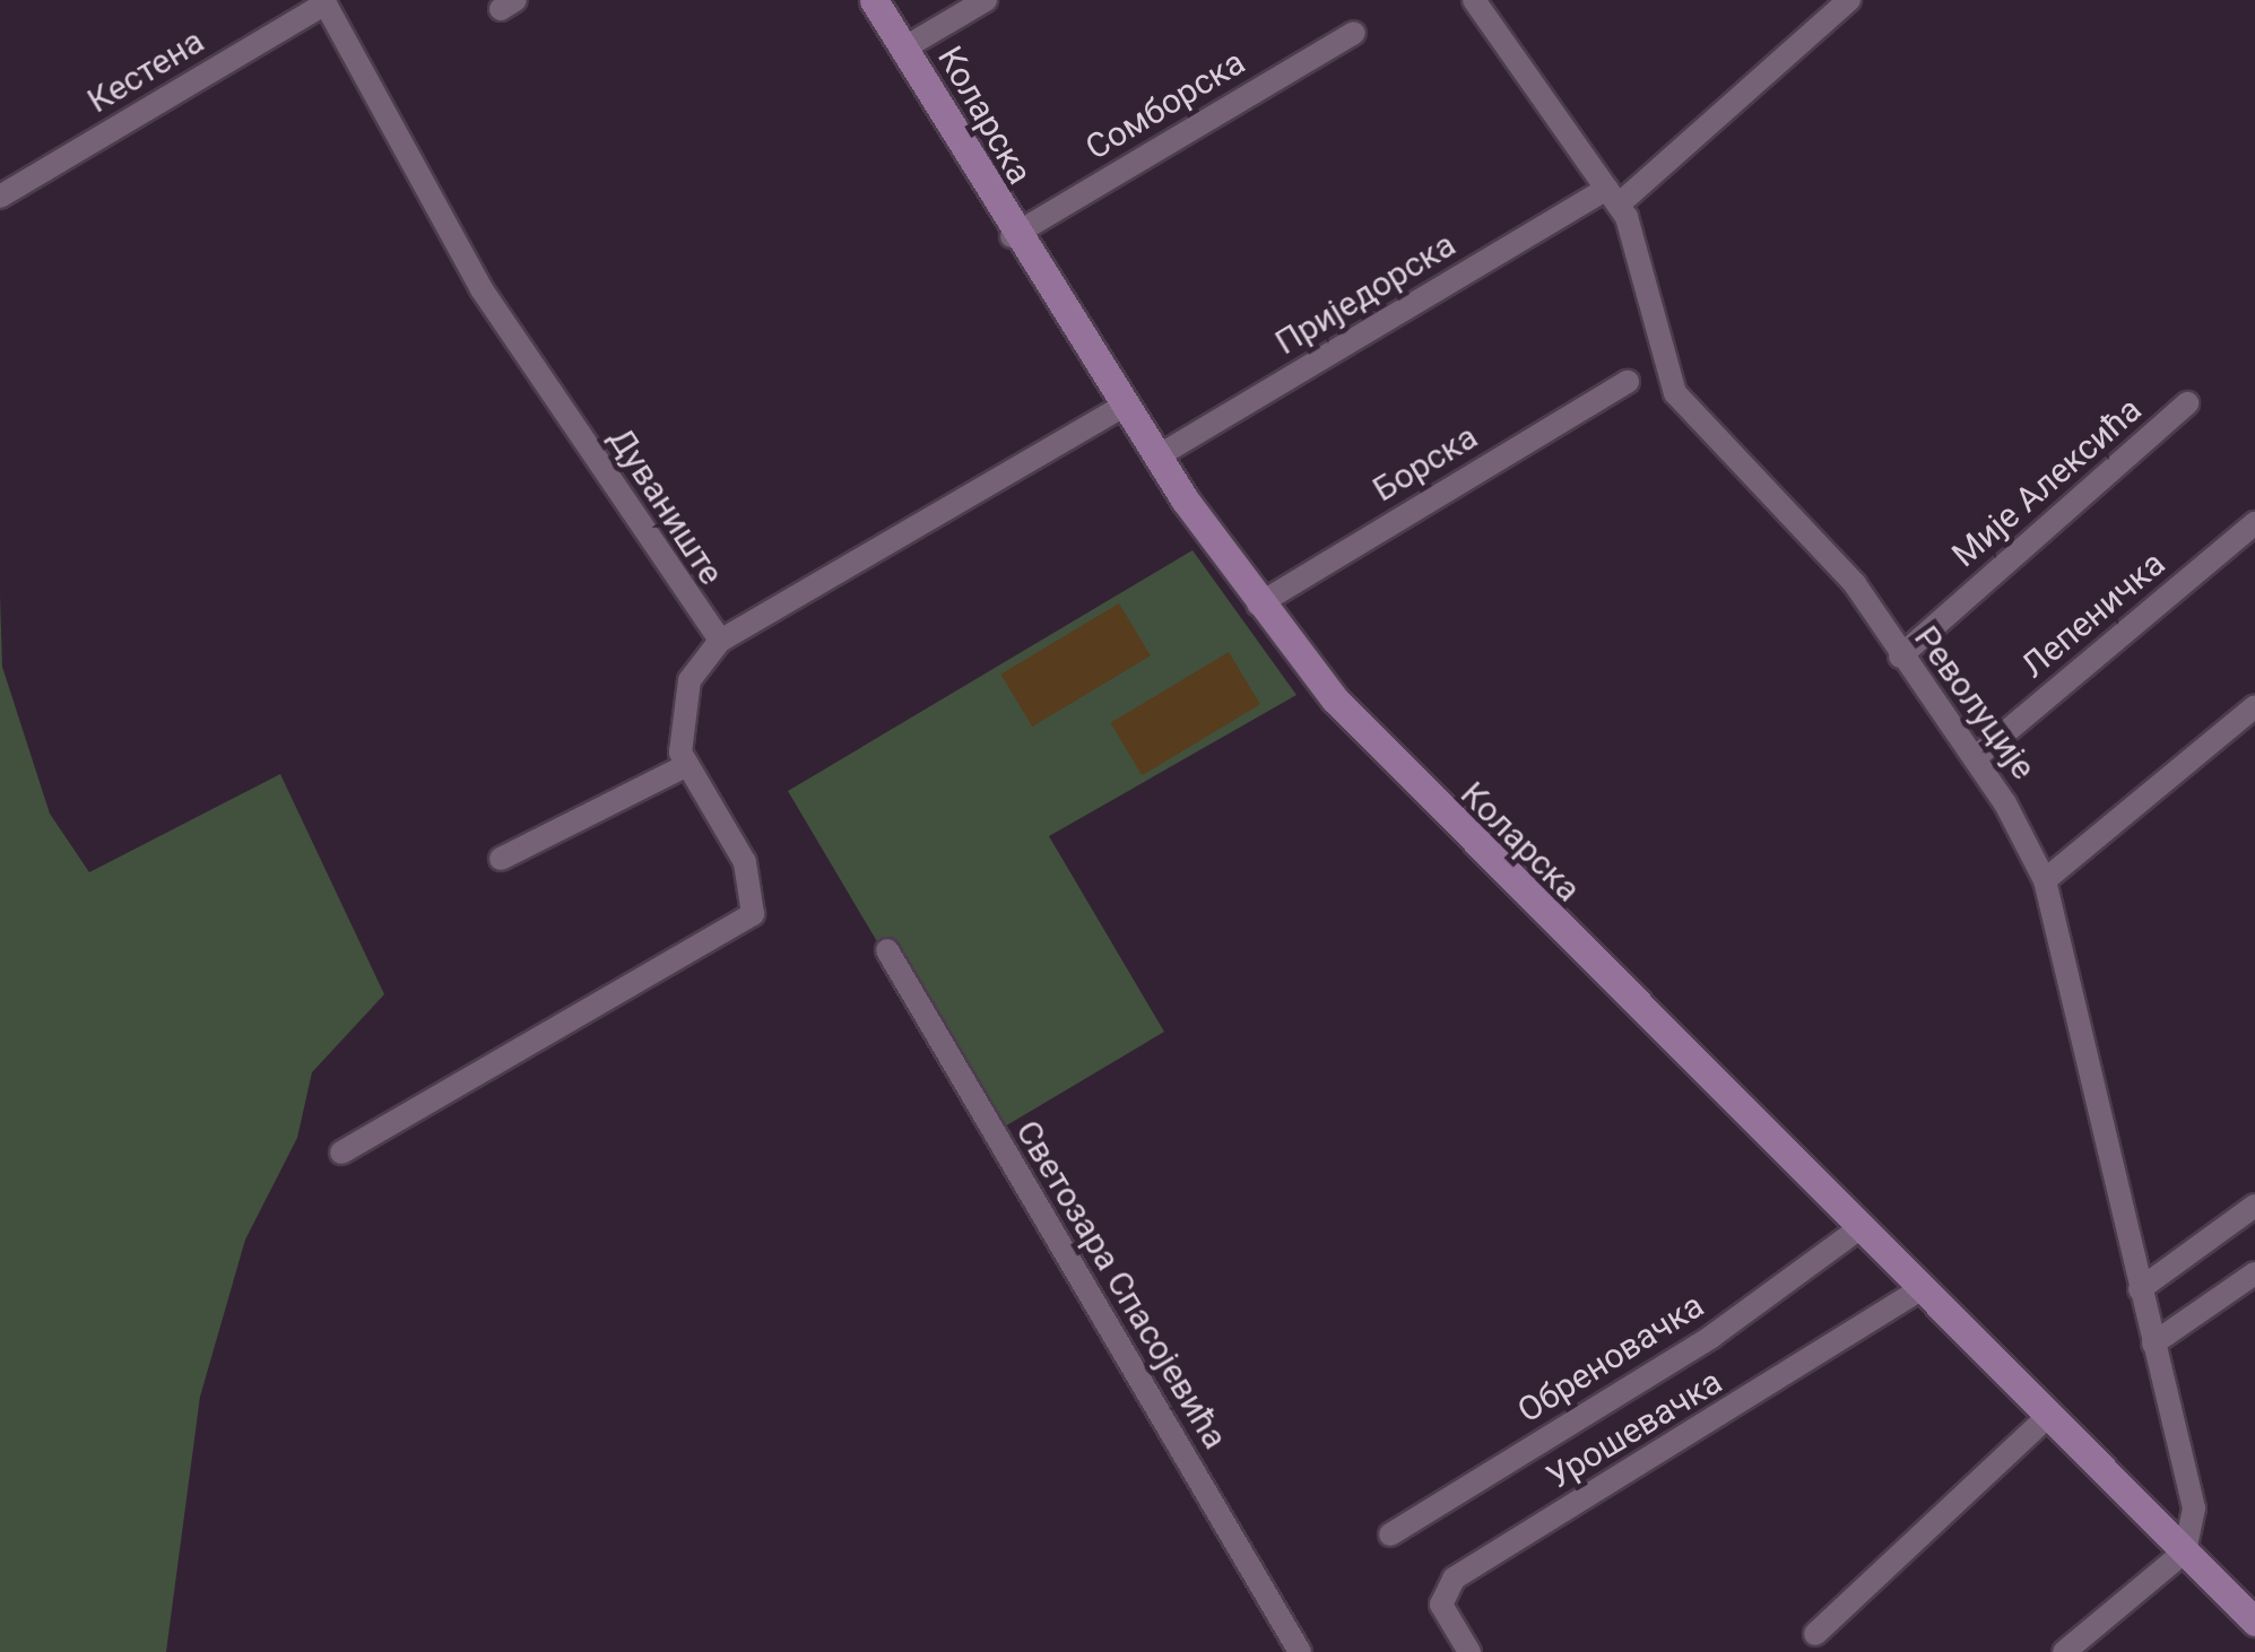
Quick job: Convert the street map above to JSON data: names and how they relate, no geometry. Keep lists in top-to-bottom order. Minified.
{"streets":{"main road":["Коларска"],"street":["Кестена","Сомборска","Приједорска","Борска","Мије Алексића","Дуваниште","Лепеничка","Револуције","Светозара Спасојевића","Обреновачка","Урошевачка"]},"crossings":[["Кестена","Дуваниште"],["Сомборска","Коларска"],["Коларска","Приједорска"],["Коларска","Борска"],["Коларска","Револуције"],["Коларска","Обреновачка"],["Коларска","Урошевачка"],["Приједорска","Револуције"],["Мије Алексића","Револуције"],["Лепеничка","Револуције"]]}
